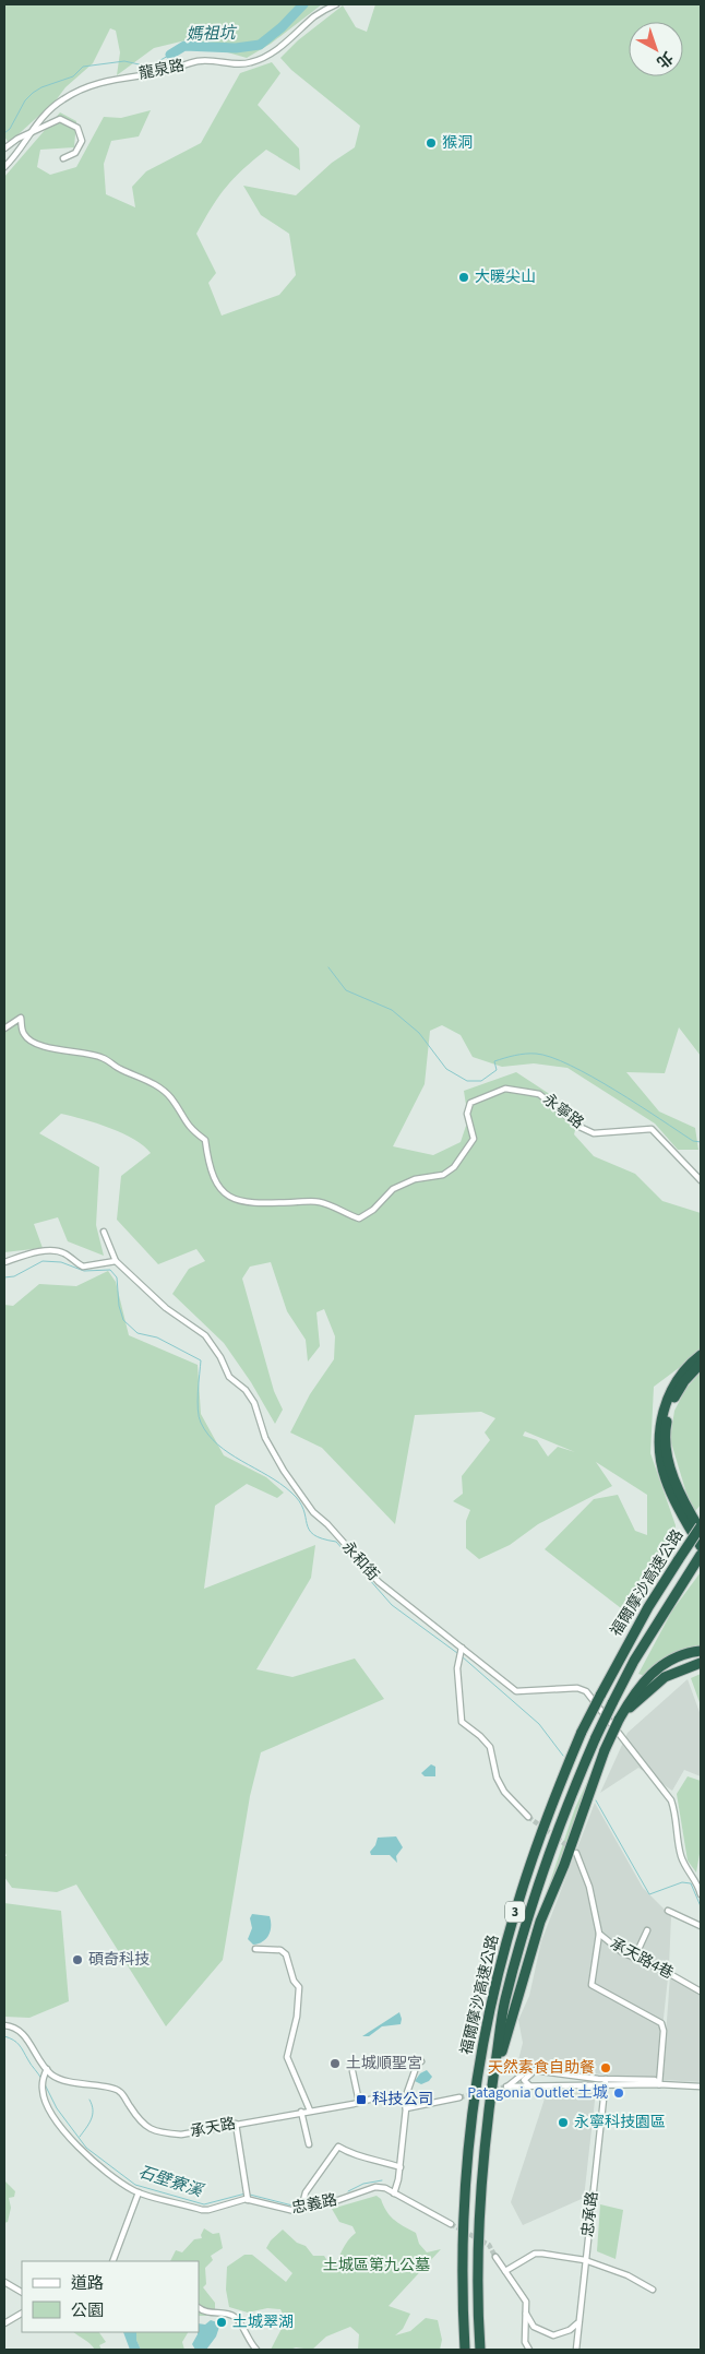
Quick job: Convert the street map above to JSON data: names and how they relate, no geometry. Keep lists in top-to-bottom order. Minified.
{"streets":{"highway":["福爾摩沙高速公路","3"],"street":["龍泉路","永寧路","永和街","承天路4巷","承天路","忠義路","忠承路"]},"crossings":[["承天路","忠義路"]],"water":["媽祖坑","石壁寮溪"],"parks":["土城區第九公墓"],"places":{"other":["猴洞","大暖尖山","碩奇科技","土城順聖宮","天然素食自助餐","Patagonia Outlet 土城","永寧科技園區","土城翠湖"],"transit":["科技公司"]},"legend":["道路","公園"],"north":"bottom right"}
